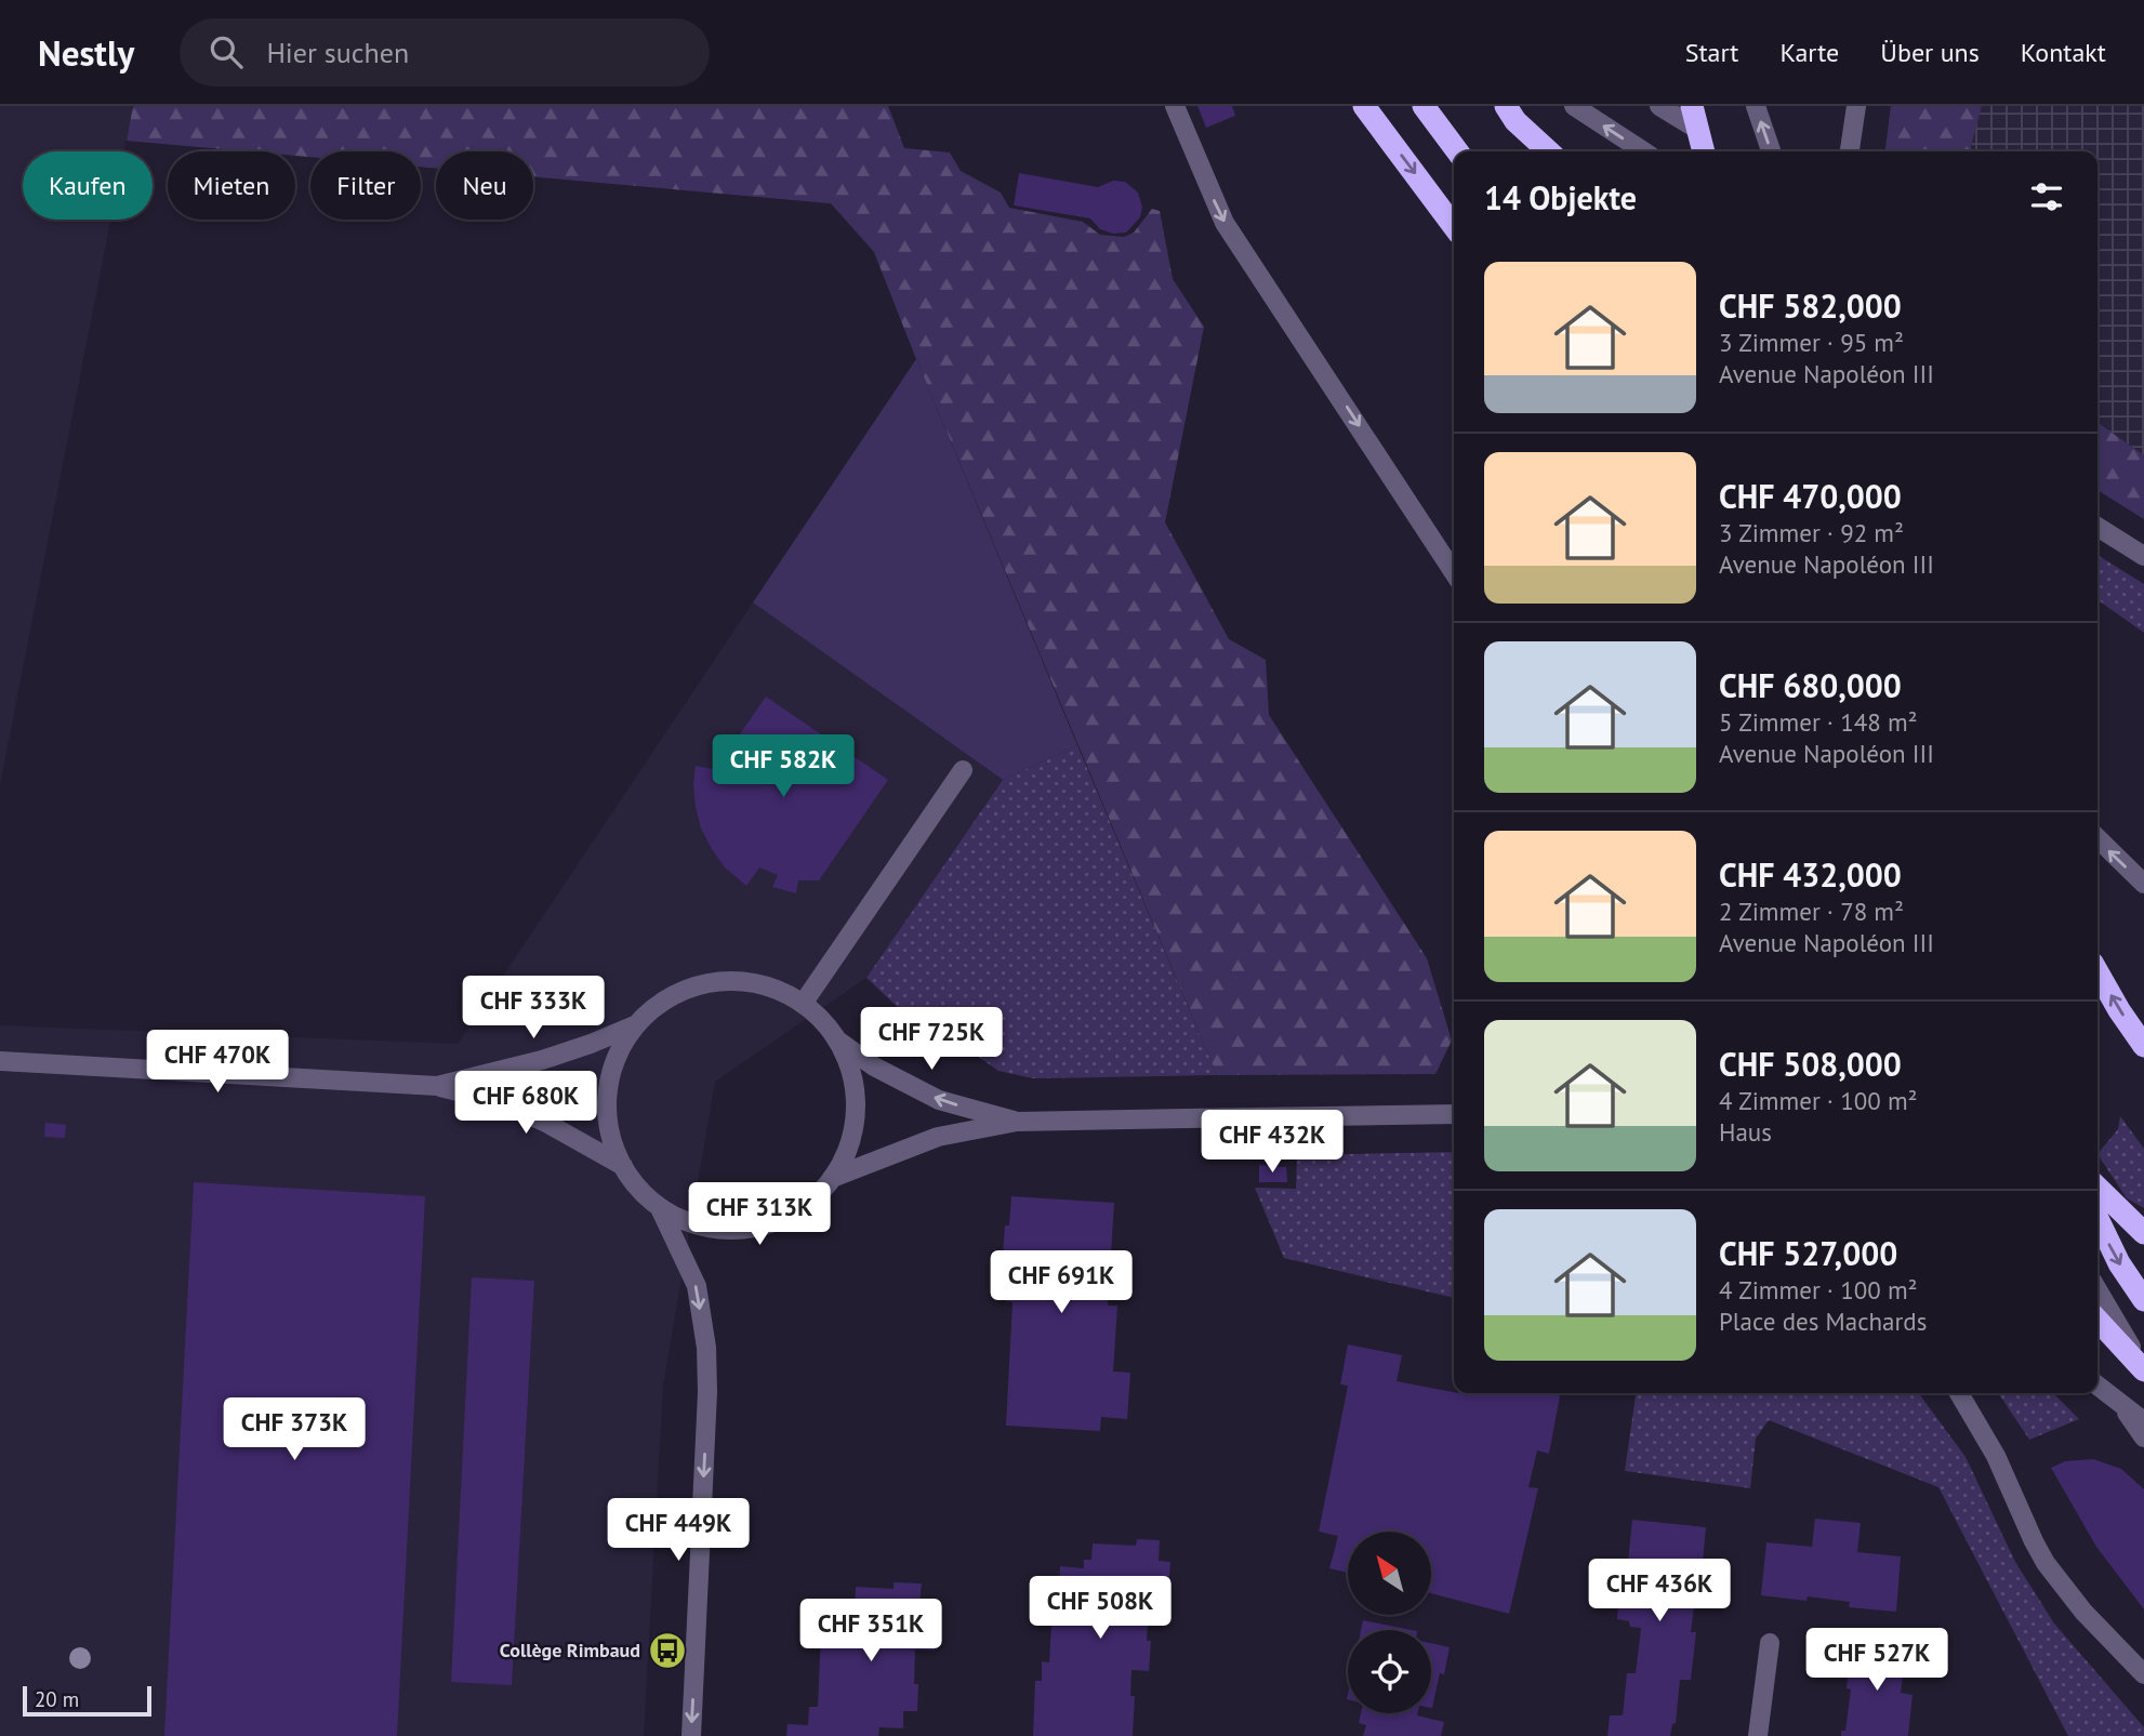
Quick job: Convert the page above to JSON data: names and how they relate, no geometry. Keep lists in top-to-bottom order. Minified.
{"places":{"bus stop":["Collège Rimbaud"]},"scale_bar":"20 m","north":"top left","page":{"header":"Nestly","search":"Hier suchen","nav":["Start","Karte","Über uns","Kontakt"],"chip":["Kaufen","Mieten","Filter","Neu"],"heading":"14 Objekte","list":[{"name":"CHF 582,000","note":"3 Zimmer · 95 m² · Avenue Napoléon III"},{"name":"CHF 470,000","note":"3 Zimmer · 92 m² · Avenue Napoléon III"},{"name":"CHF 680,000","note":"5 Zimmer · 148 m² · Avenue Napoléon III"},{"name":"CHF 432,000","note":"2 Zimmer · 78 m² · Avenue Napoléon III"},{"name":"CHF 508,000","note":"4 Zimmer · 100 m² · Haus"},{"name":"CHF 527,000","note":"4 Zimmer · 100 m² · Place des Machards"}],"price":["CHF 582K","CHF 333K","CHF 725K","CHF 470K","CHF 680K","CHF 432K","CHF 313K","CHF 691K","CHF 373K","CHF 449K","CHF 436K","CHF 508K","CHF 351K","CHF 527K"],"scale":"20 m"}}
